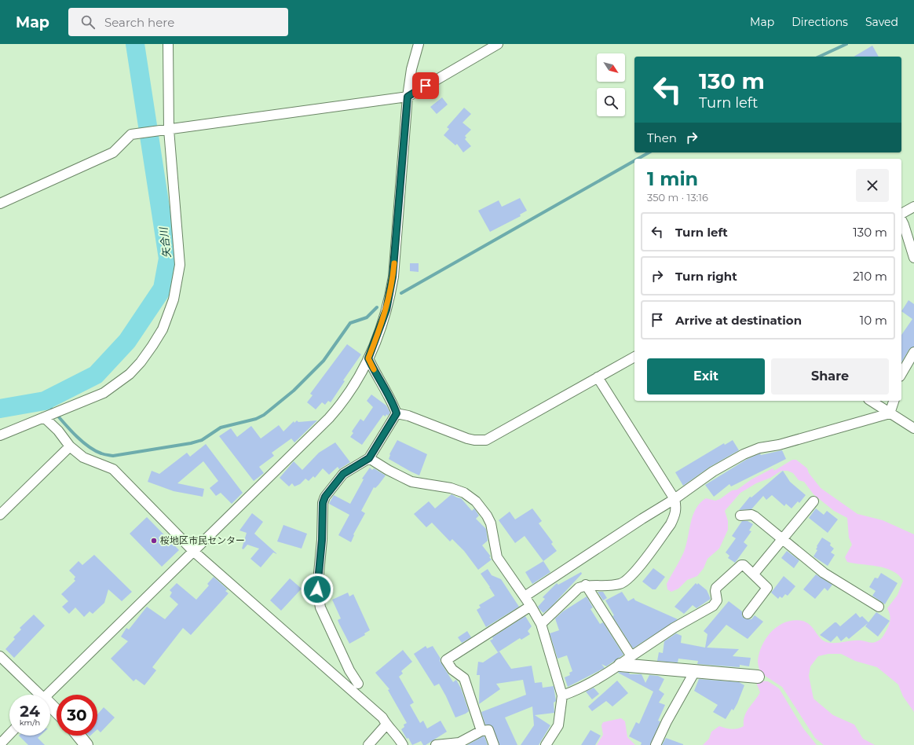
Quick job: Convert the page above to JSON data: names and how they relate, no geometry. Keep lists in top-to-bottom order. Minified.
{"water":["矢合川"],"places":["桜地区市民センター"],"north":"bottom right","page":{"header":"Map","search":"Search here","nav":["Map","Directions","Saved"],"turn":["130 m","Turn left"],"then":"Then","heading":["1 min","350 m · 13:16"],"list":[{"name":"Turn left","value":"130 m"},{"name":"Turn right","value":"210 m"},{"name":"Arrive at destination","value":"10 m"}],"buttons":["Exit","Share"],"speed":"24 km/h","limit":"30"}}
